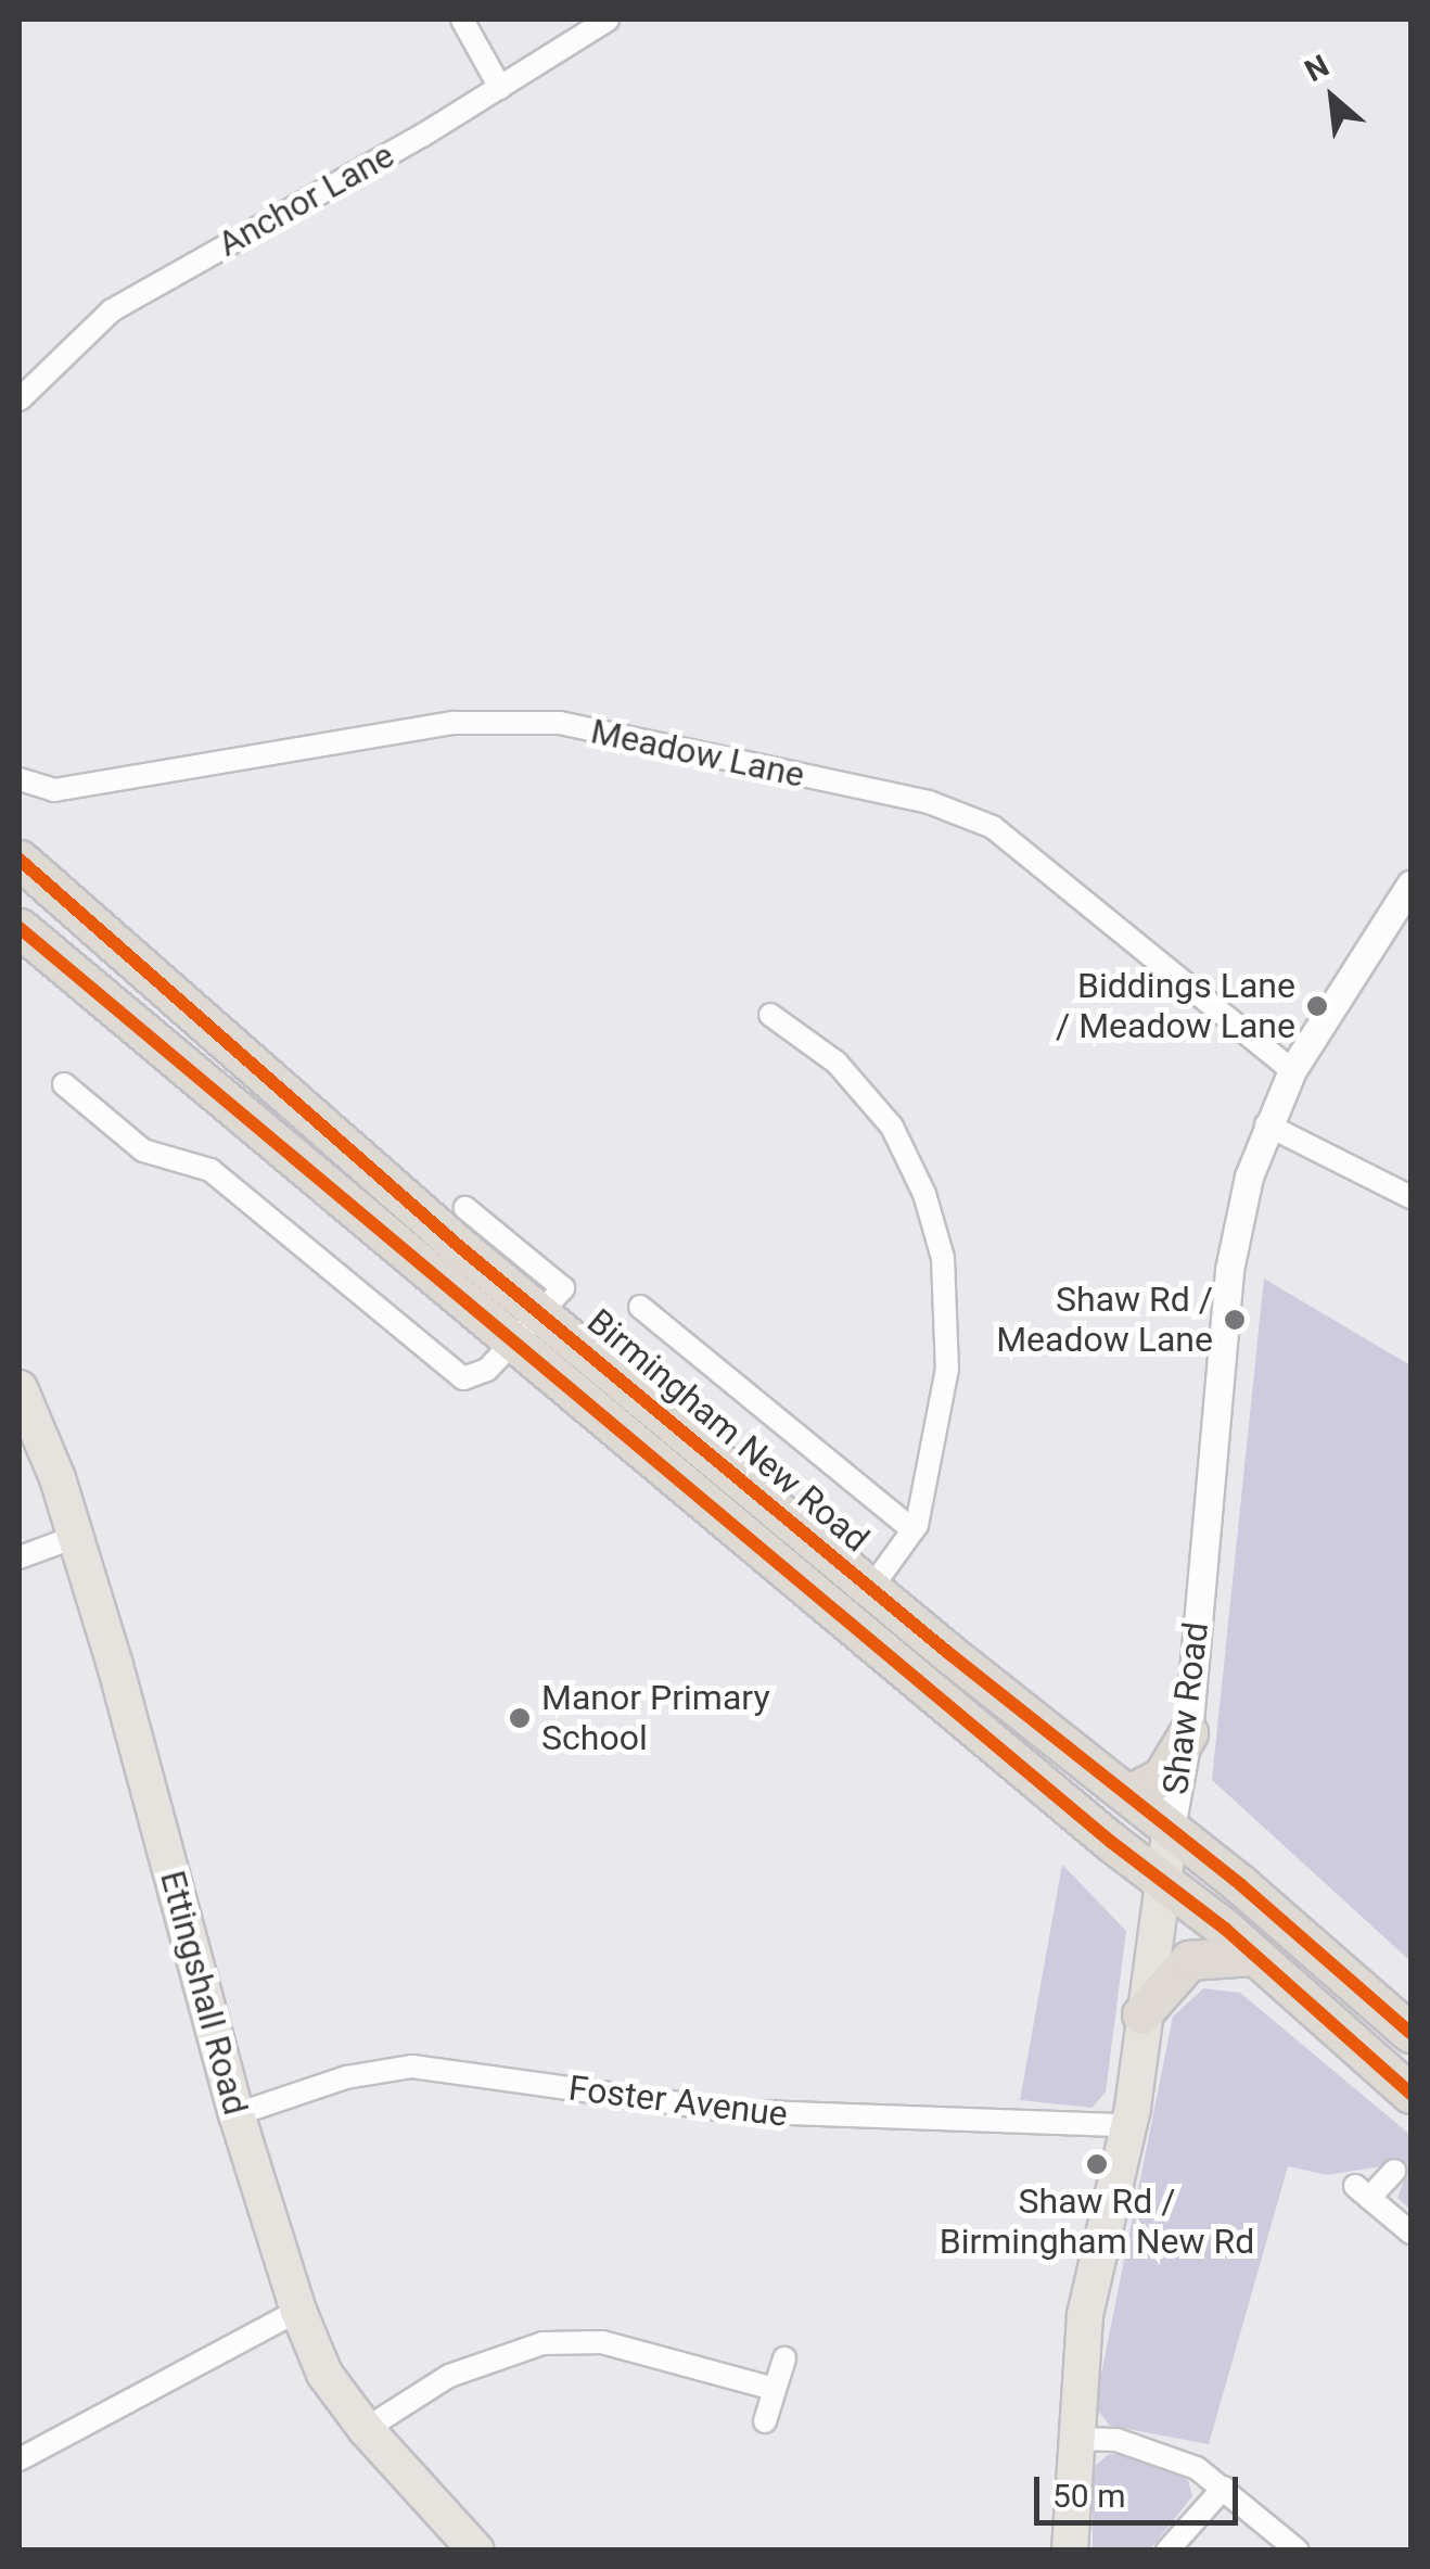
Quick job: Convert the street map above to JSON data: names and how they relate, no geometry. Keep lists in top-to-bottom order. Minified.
{"streets":{"highway":["Birmingham New Road"],"main road":["Shaw Road","Ettingshall Road"],"street":["Anchor Lane","Meadow Lane","Foster Avenue"]},"crossings":[["Meadow Lane","Shaw Road"],["Birmingham New Road","Shaw Road"],["Shaw Road","Foster Avenue"],["Ettingshall Road","Foster Avenue"]],"places":["Biddings Lane / Meadow Lane","Shaw Rd / Meadow Lane","Manor Primary School","Shaw Rd / Birmingham New Rd"],"scale_bar":"50 m","north":"top left"}
